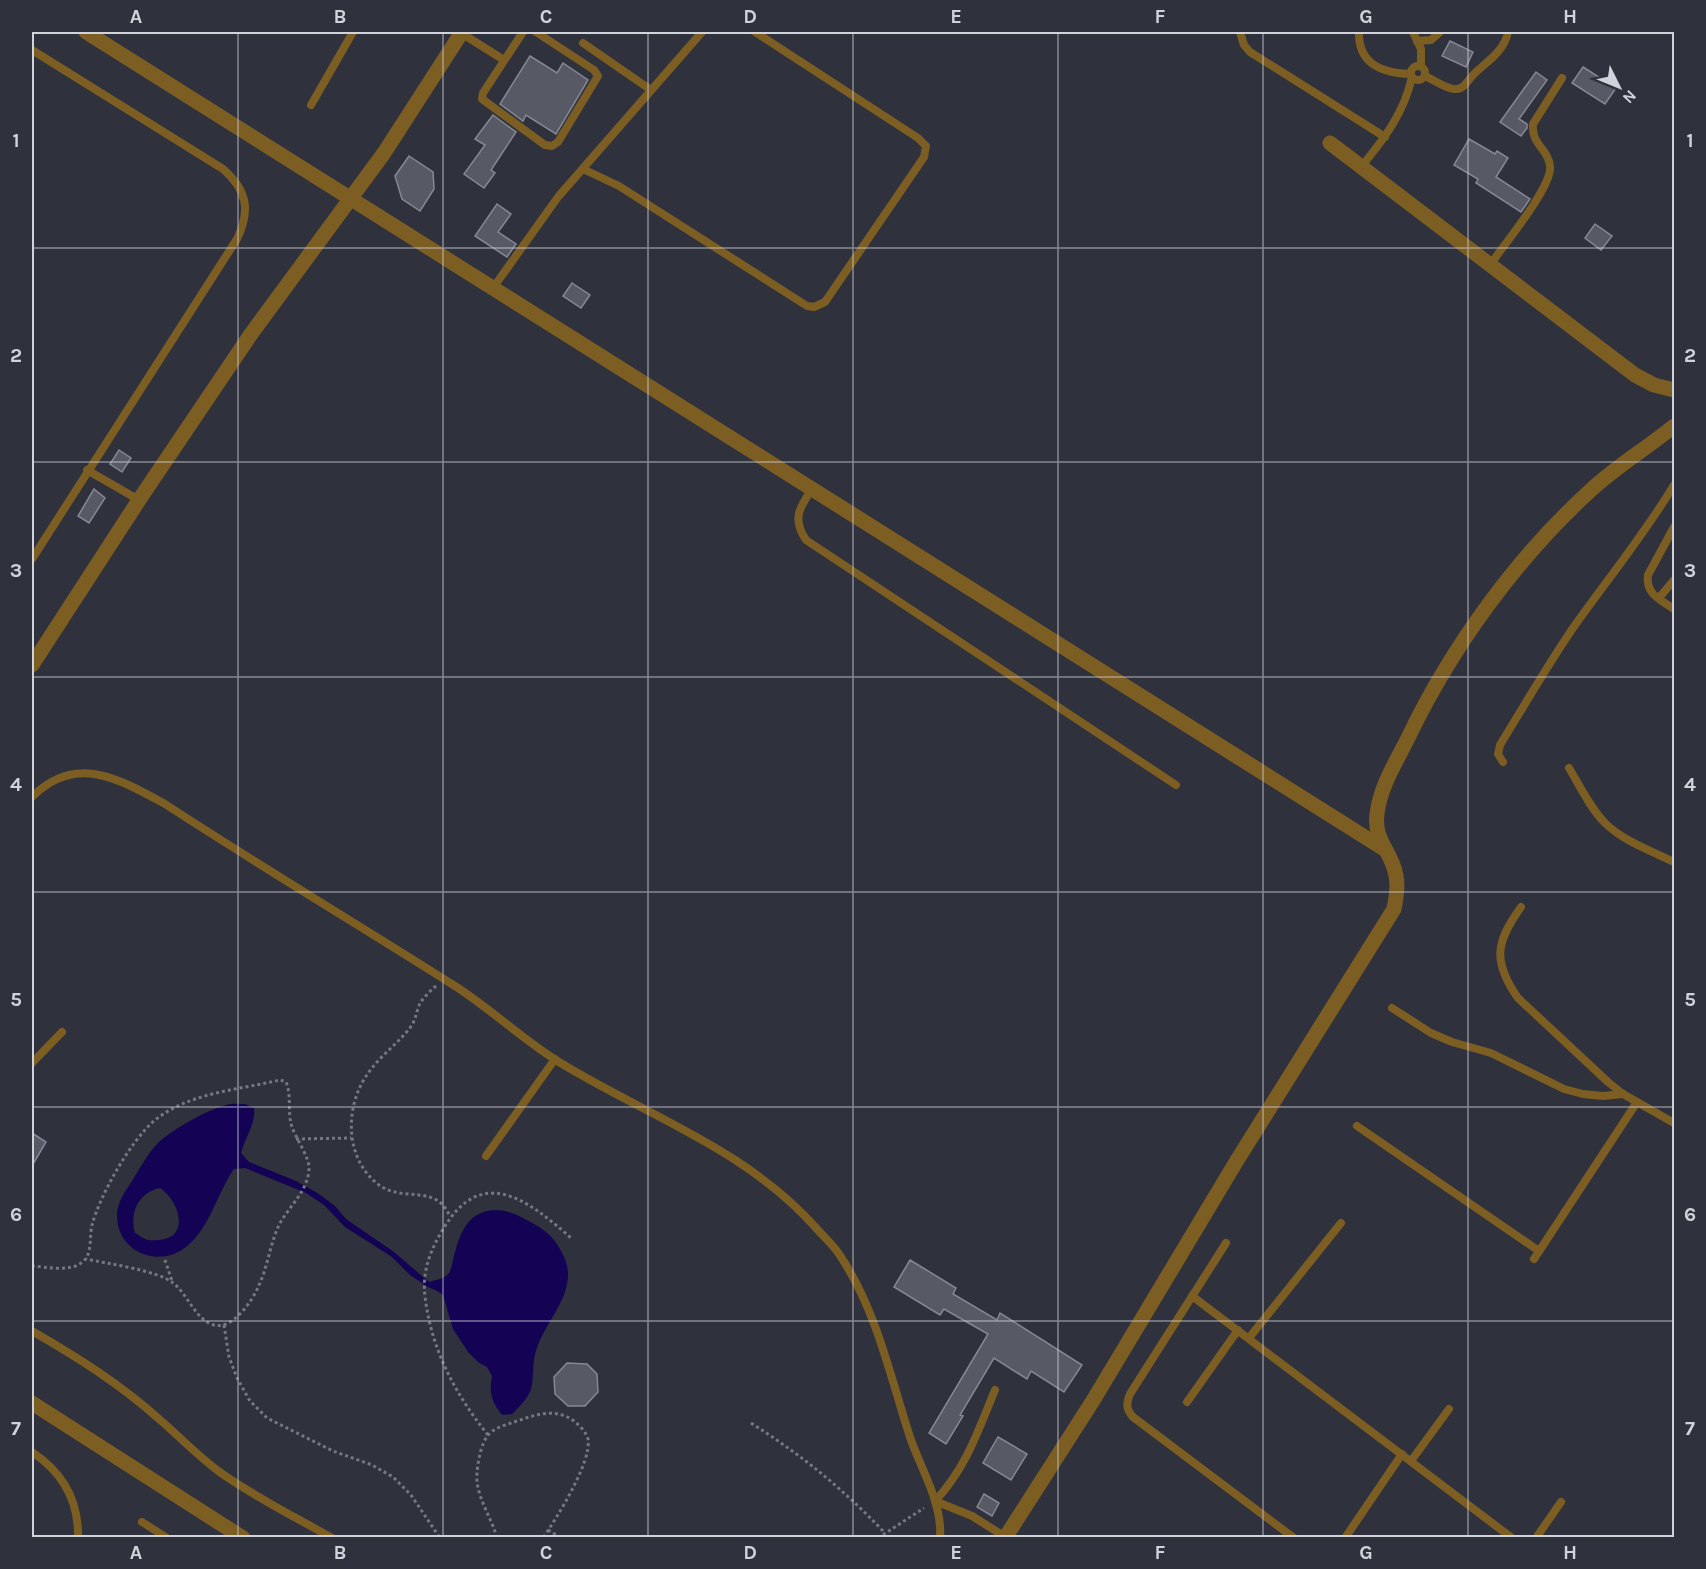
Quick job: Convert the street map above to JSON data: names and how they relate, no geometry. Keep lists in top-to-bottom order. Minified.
{"north":"bottom right","grid":{"columns":["A","B","C","D","E","F","G","H"],"rows":["1","2","3","4","5","6","7"]}}
